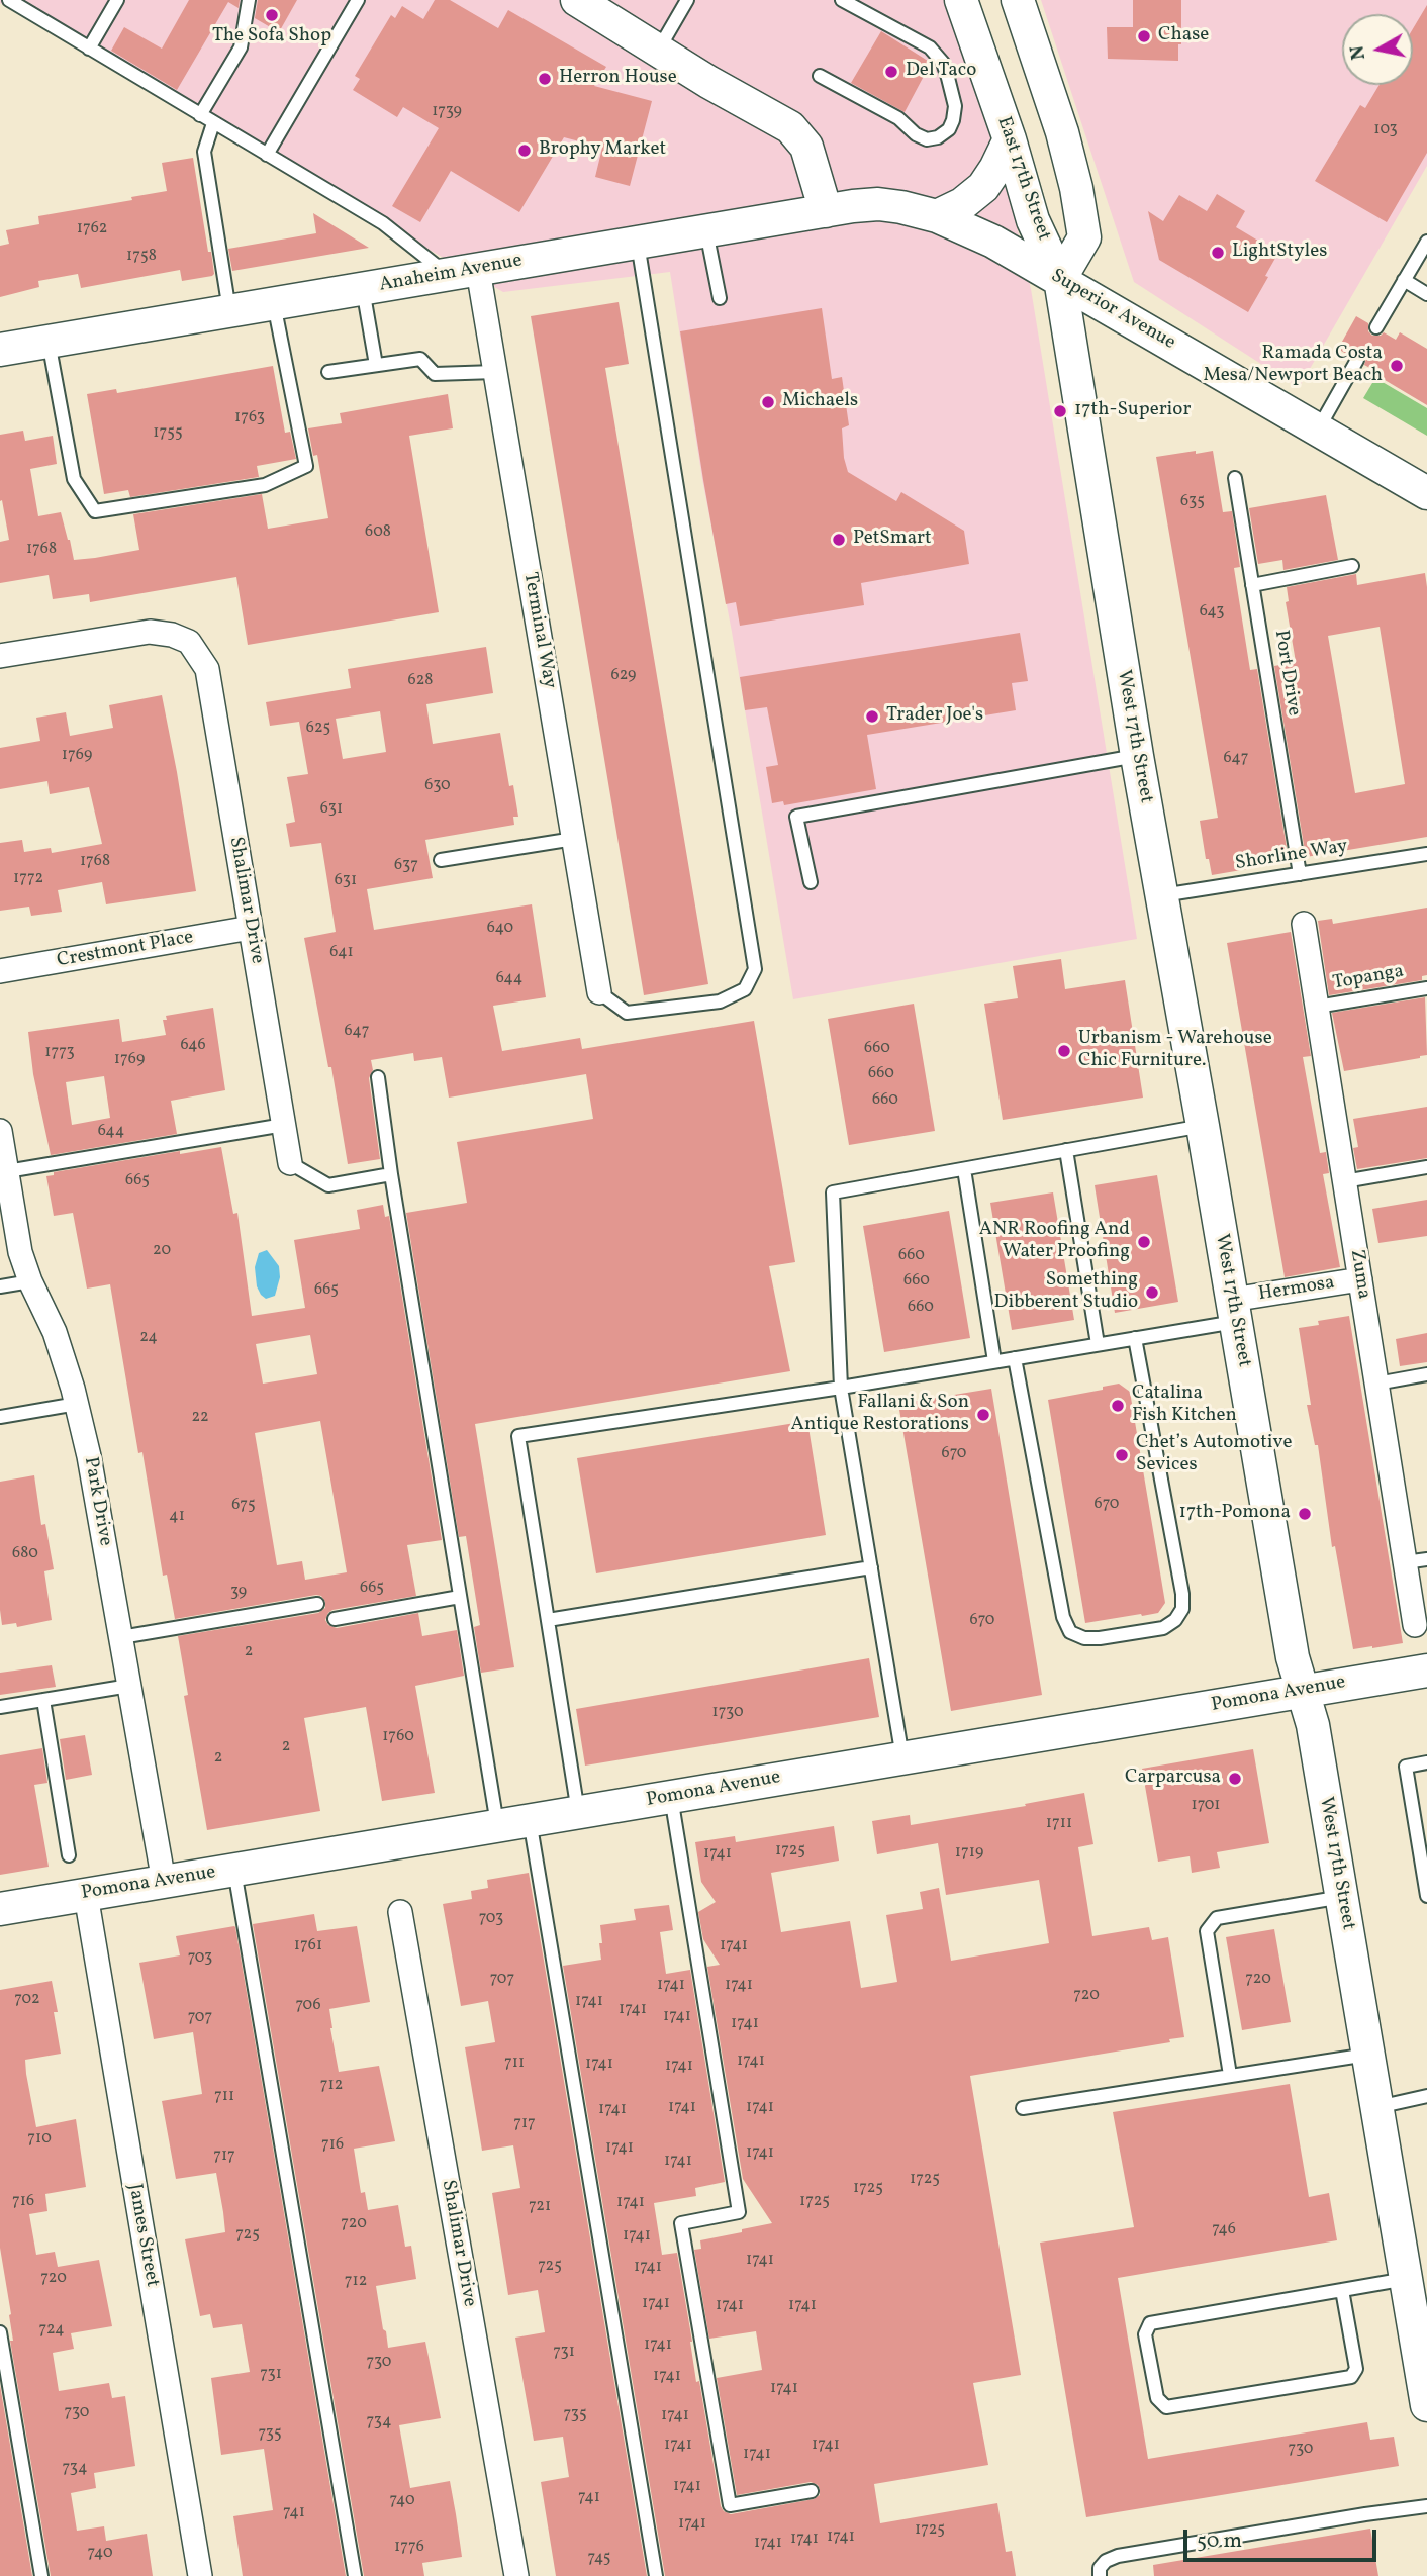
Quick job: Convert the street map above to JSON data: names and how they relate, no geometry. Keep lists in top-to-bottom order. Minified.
{"streets":{"street":["East 17th Street","Anaheim Avenue","Superior Avenue","Terminal Way","West 17th Street","Shalimar Drive","Crestmont Place","Zuma","Hermosa","Park Drive","Pomona Avenue","James Street"],"lane":["Port Drive","Shorline Way","Topanga"]},"crossings":[["East 17th Street","Superior Avenue"],["East 17th Street","West 17th Street"],["Anaheim Avenue","Superior Avenue"],["Anaheim Avenue","Terminal Way"],["Superior Avenue","West 17th Street"],["Port Drive","Shorline Way"],["West 17th Street","Shorline Way"],["West 17th Street","Hermosa"],["West 17th Street","Pomona Avenue"],["Shalimar Drive","Crestmont Place"],["Topanga","Zuma"],["Zuma","Hermosa"],["Park Drive","Pomona Avenue"],["Pomona Avenue","James Street"]],"places":["The Sofa Shop","Chase","Del Taco","Herron House","Brophy Market","LightStyles","Ramada Costa Mesa/Newport Beach","Michaels","17th-Superior","PetSmart","Trader Joe's","Urbanism - Warehouse Chic Furniture.","ANR Roofing And Water Proofing","Something Dibberent Studio","Catalina Fish Kitchen","Fallani & Son Antique Restorations","Chet’s Automotive Sevices","17th-Pomona","Carparcusa"],"house_numbers":["1739","103","1762","1758","1763","1755","635","608","1768","643","629","628","625","1769","647","630","631","1768","637","1772","631","640","641","644","647","646","660","1773","1769","660","660","644","665","20","660","660","665","660","24","22","670","670","675","41","680","665","39","670","2","1730","1760","2","2","1701","1711","1725","1719","1741","703","1761","1741","703","707","720","1741","1741","720","702","1741","706","1741","1741","707","1741","1741","711","1741","1741","712","711","1741","1741","1741","717","710","716","1741","1741","717","1741","1725","1725","716","1725","1741","721","720","746","725","1741","1741","725","1741","720","712","1741","1741","1741","724","1741","731","730","731","1741","1741","730","735","1741","734","735","1741","1741","730","1741","734","1741","741","740","741","1741","1725","1741","1741","1741","1776","740","745"],"scale_bar":"50 m","north":"left"}
